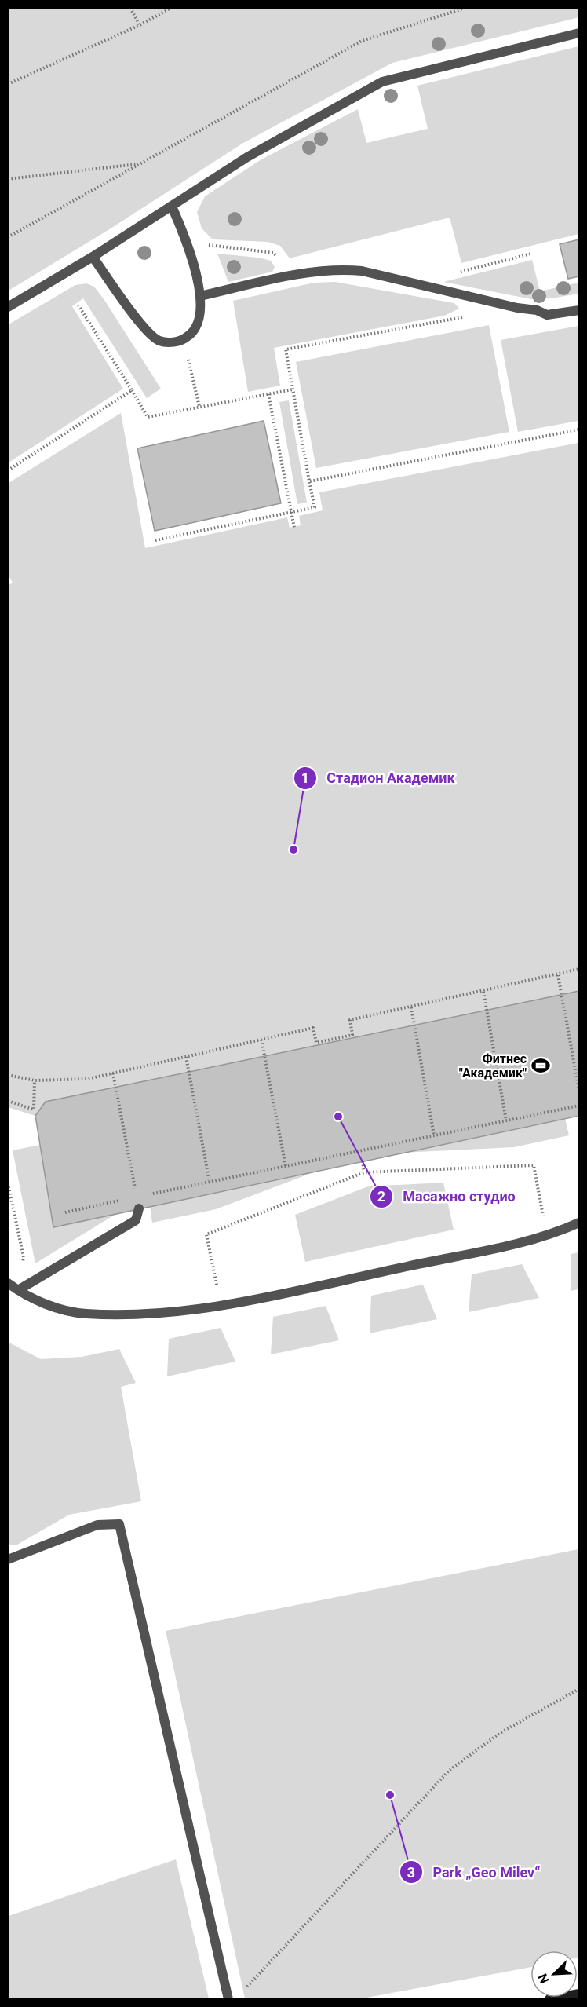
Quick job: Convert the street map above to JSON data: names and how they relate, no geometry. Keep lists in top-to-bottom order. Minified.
{"places":{"other":["Стадион Академик","Масажно студио","Park „Geo Milev“"],"sports":["Фитнес \"Академик\""]},"north":"bottom left"}
